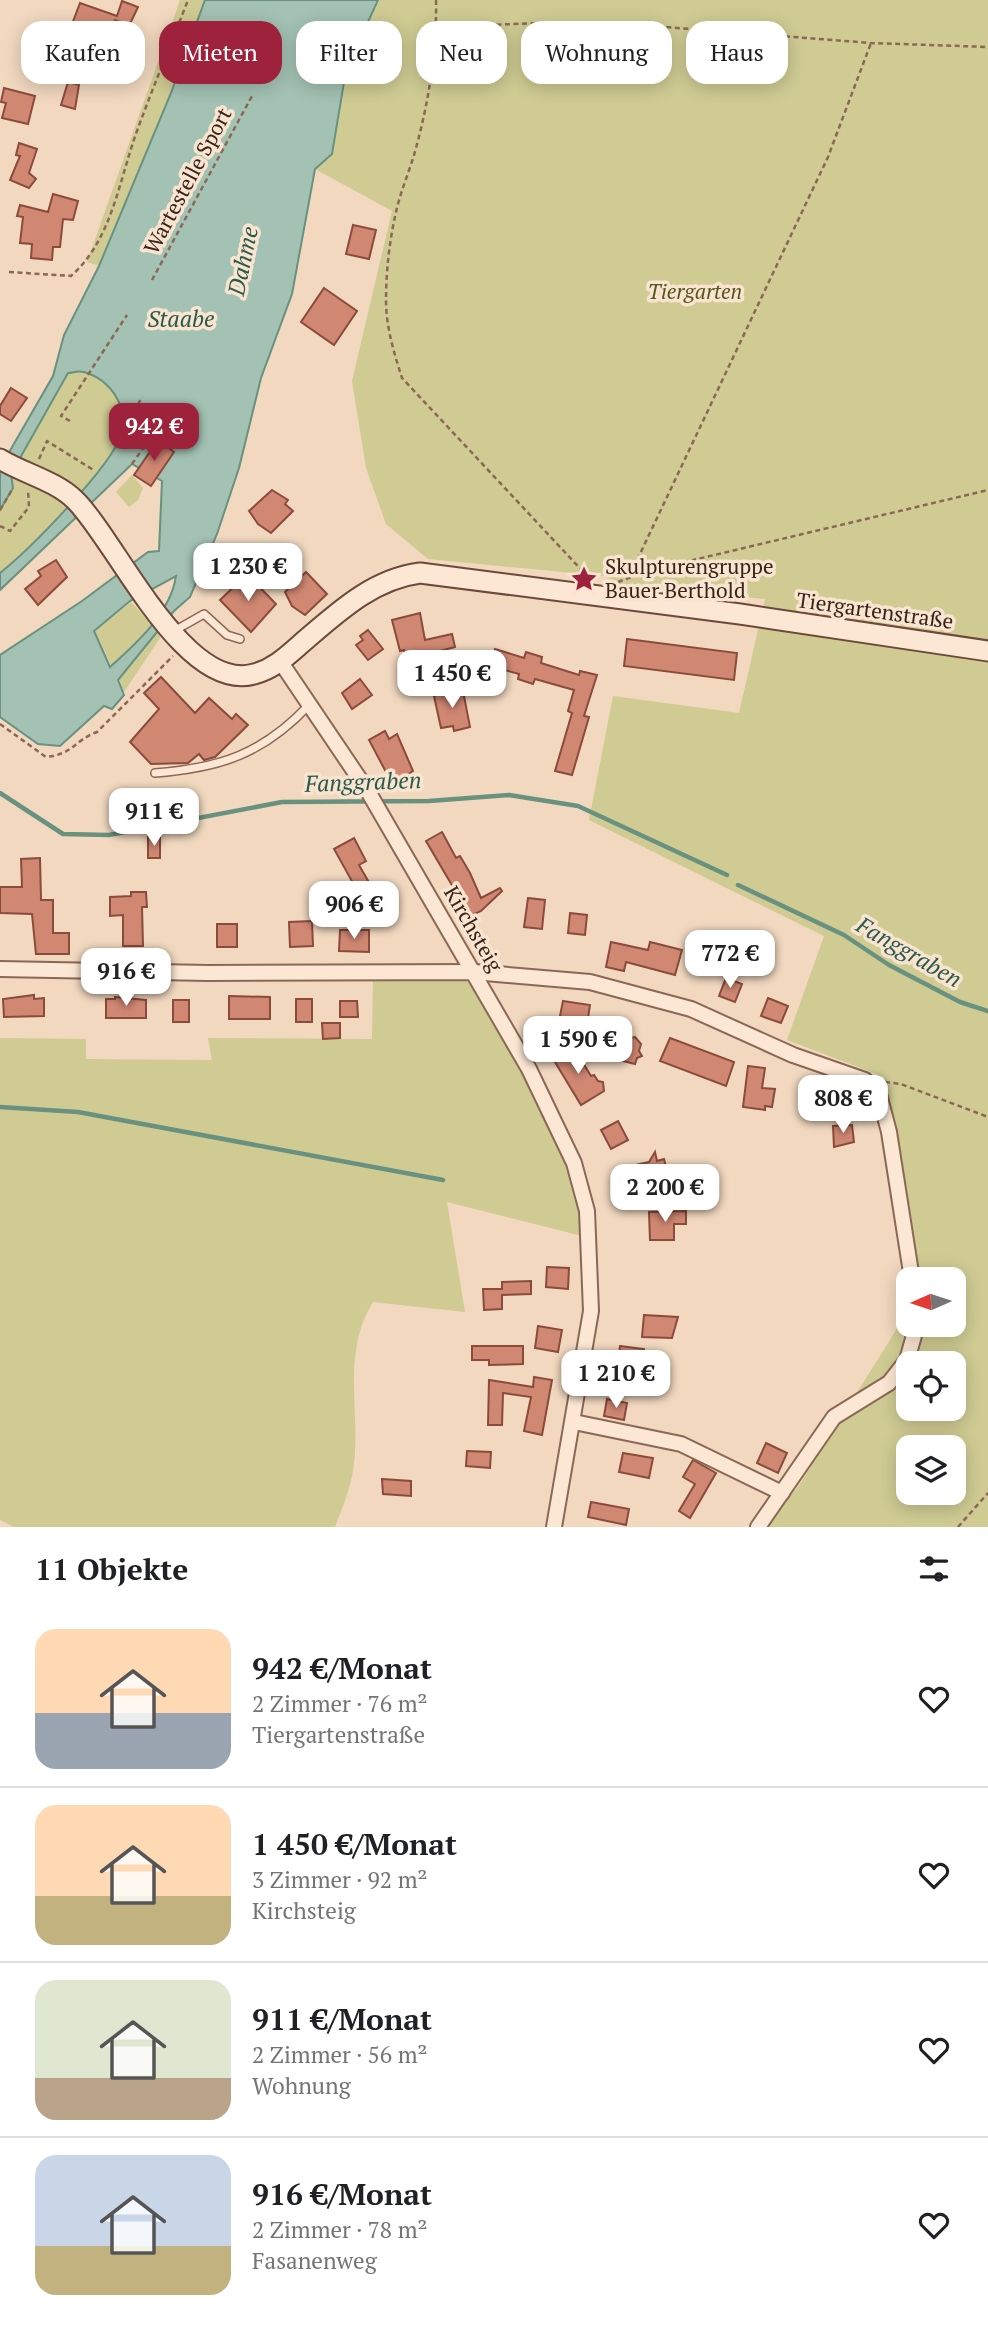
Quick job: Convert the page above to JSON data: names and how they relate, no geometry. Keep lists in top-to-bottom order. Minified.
{"streets":{"street":["Tiergartenstraße","Kirchsteig"],"path":["Wartestelle Sport"]},"crossings":[["Tiergartenstraße","Kirchsteig"]],"water":["Dahme","Staabe","Fanggraben"],"parks":["Tiergarten"],"places":{"place":["Skulpturengruppe Bauer Berthold"]},"north":"left","page":{"chip":["Kaufen","Mieten","Filter","Neu","Wohnung","Haus"],"price":["942 €","1 230 €","1 450 €","911 €","906 €","772 €","916 €","1 590 €","808 €","2 200 €","1 210 €"],"heading":"11 Objekte","list":[{"name":"942 €/Monat","note":"2 Zimmer · 76 m² · Tiergartenstraße"},{"name":"1 450 €/Monat","note":"3 Zimmer · 92 m² · Kirchsteig"},{"name":"911 €/Monat","note":"2 Zimmer · 56 m² · Wohnung"},{"name":"916 €/Monat","note":"2 Zimmer · 78 m² · Fasanenweg"}]}}
